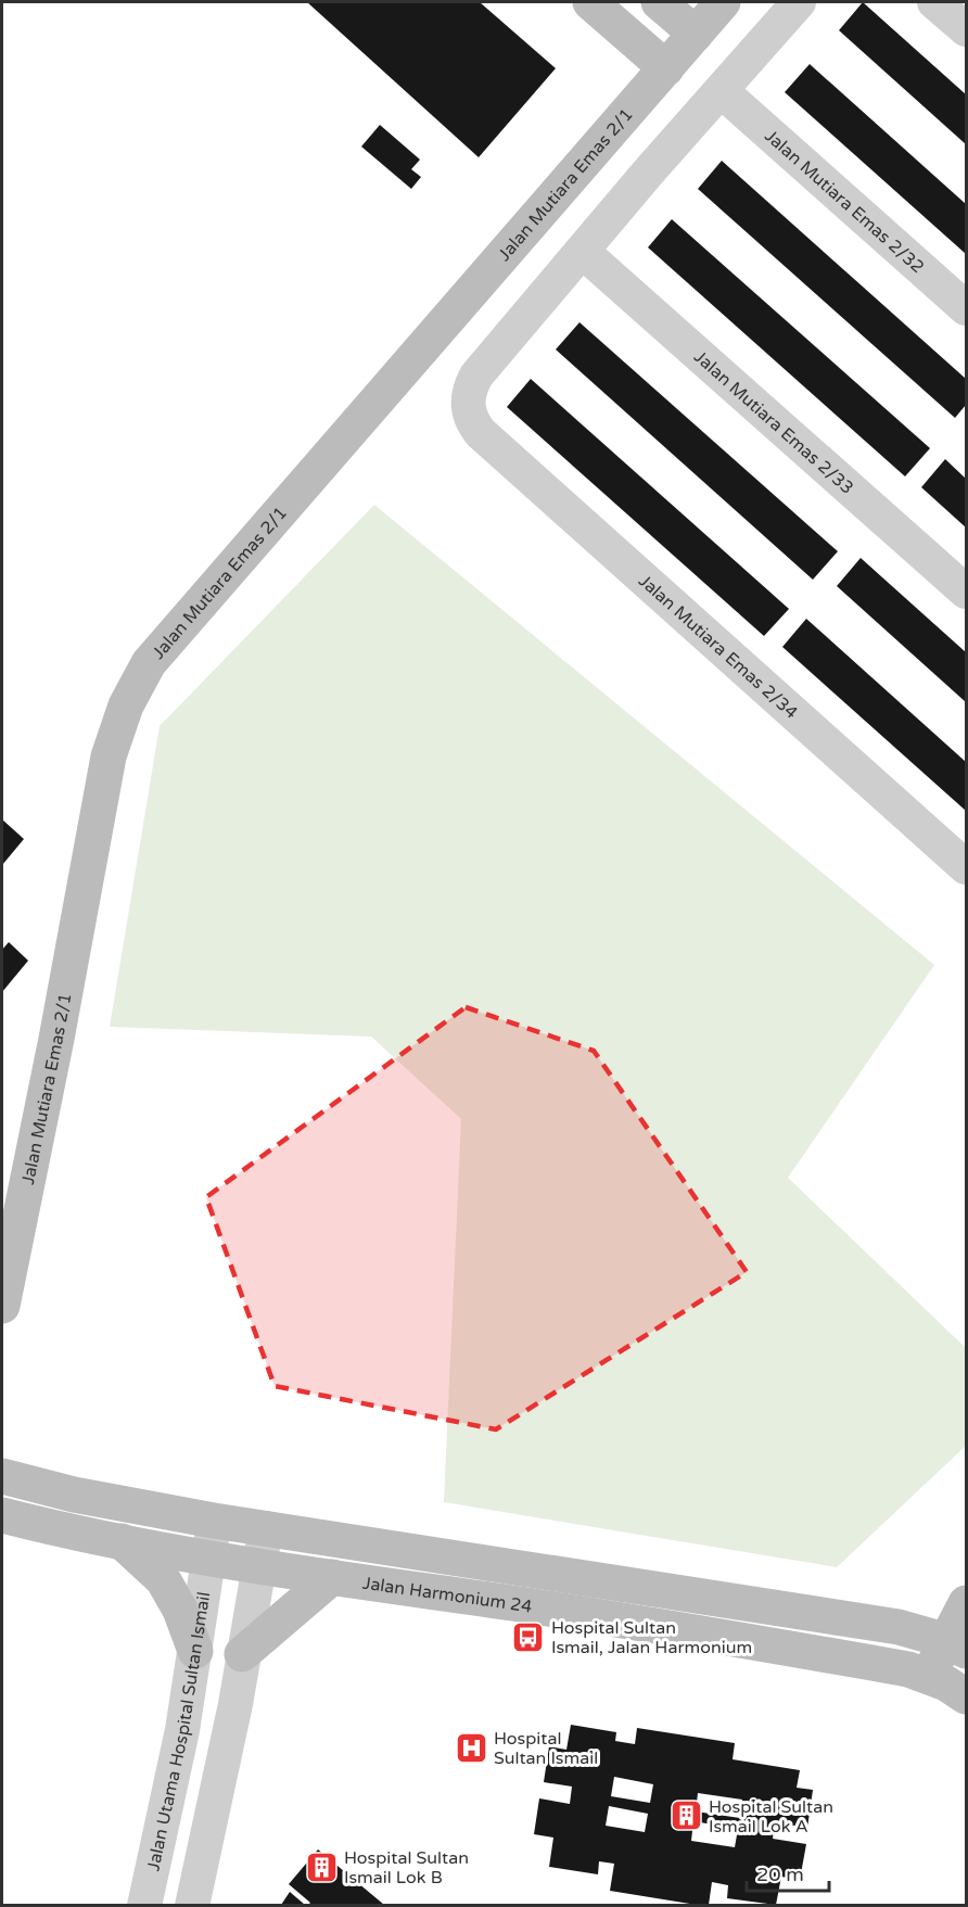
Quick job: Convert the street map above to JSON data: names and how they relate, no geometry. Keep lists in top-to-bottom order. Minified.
{"streets":{"street":["Jalan Mutiara Emas 2/1","Jalan Mutiara Emas 2/32","Jalan Mutiara Emas 2/33","Jalan Mutiara Emas 2/34","Jalan Harmonium 24","Jalan Utama Hospital Sultan Ismail"]},"crossings":[["Jalan Mutiara Emas 2/33","Jalan Mutiara Emas 2/34"],["Jalan Harmonium 24","Jalan Utama Hospital Sultan Ismail"]],"places":{"bus stop":["Hospital Sultan Ismail, Jalan Harmonium"],"hospital":["Hospital Sultan Ismail"],"building":["Hospital Sultan Ismail Lok A","Hospital Sultan Ismail Lok B"]},"scale_bar":"20 m"}
